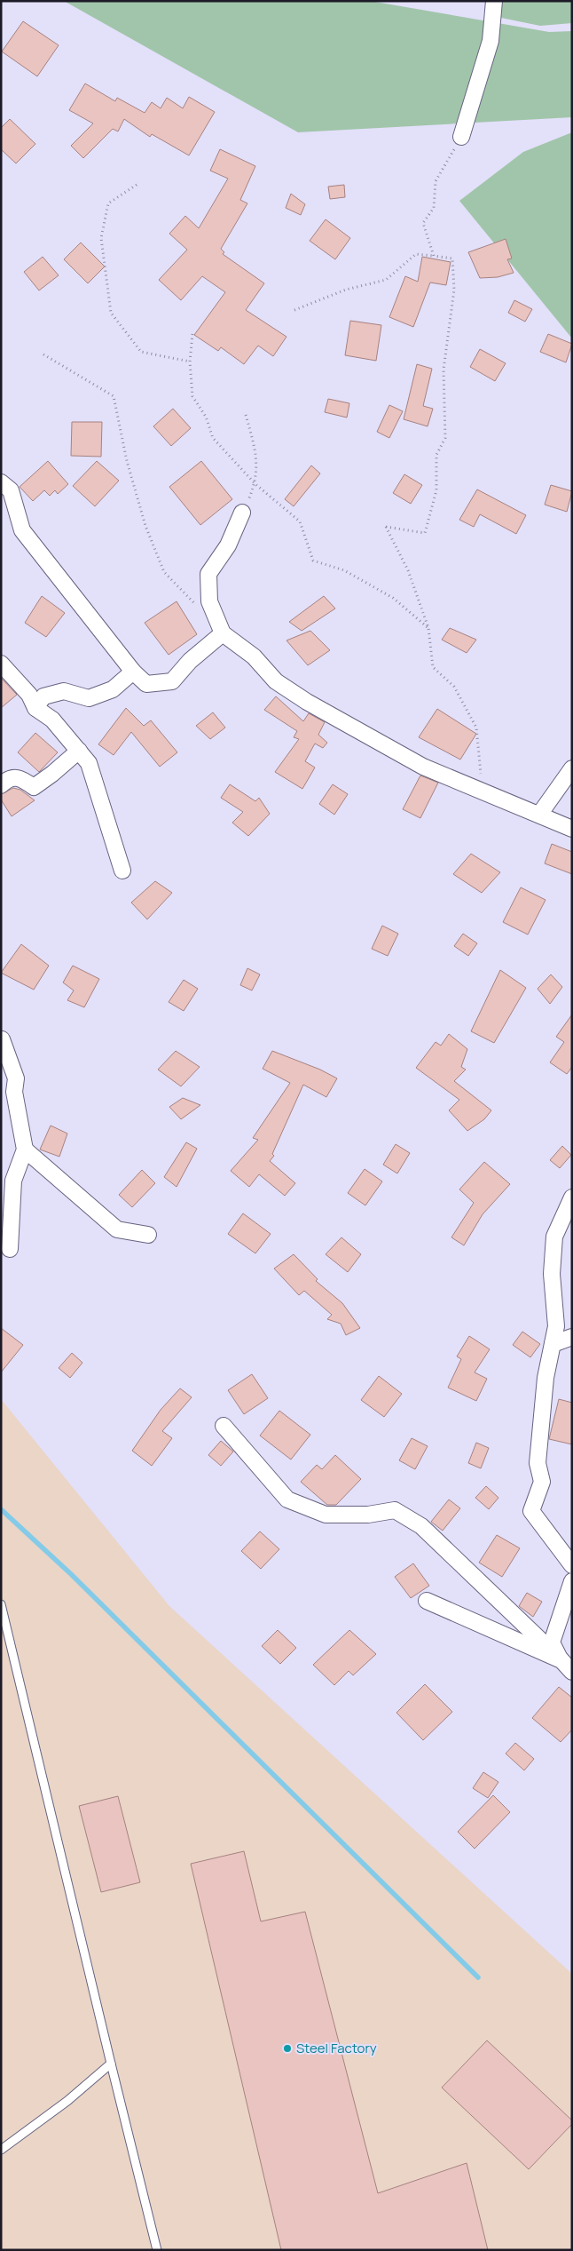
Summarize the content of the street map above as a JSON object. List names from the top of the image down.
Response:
{
  "places": ["Steel Factory"]
}
